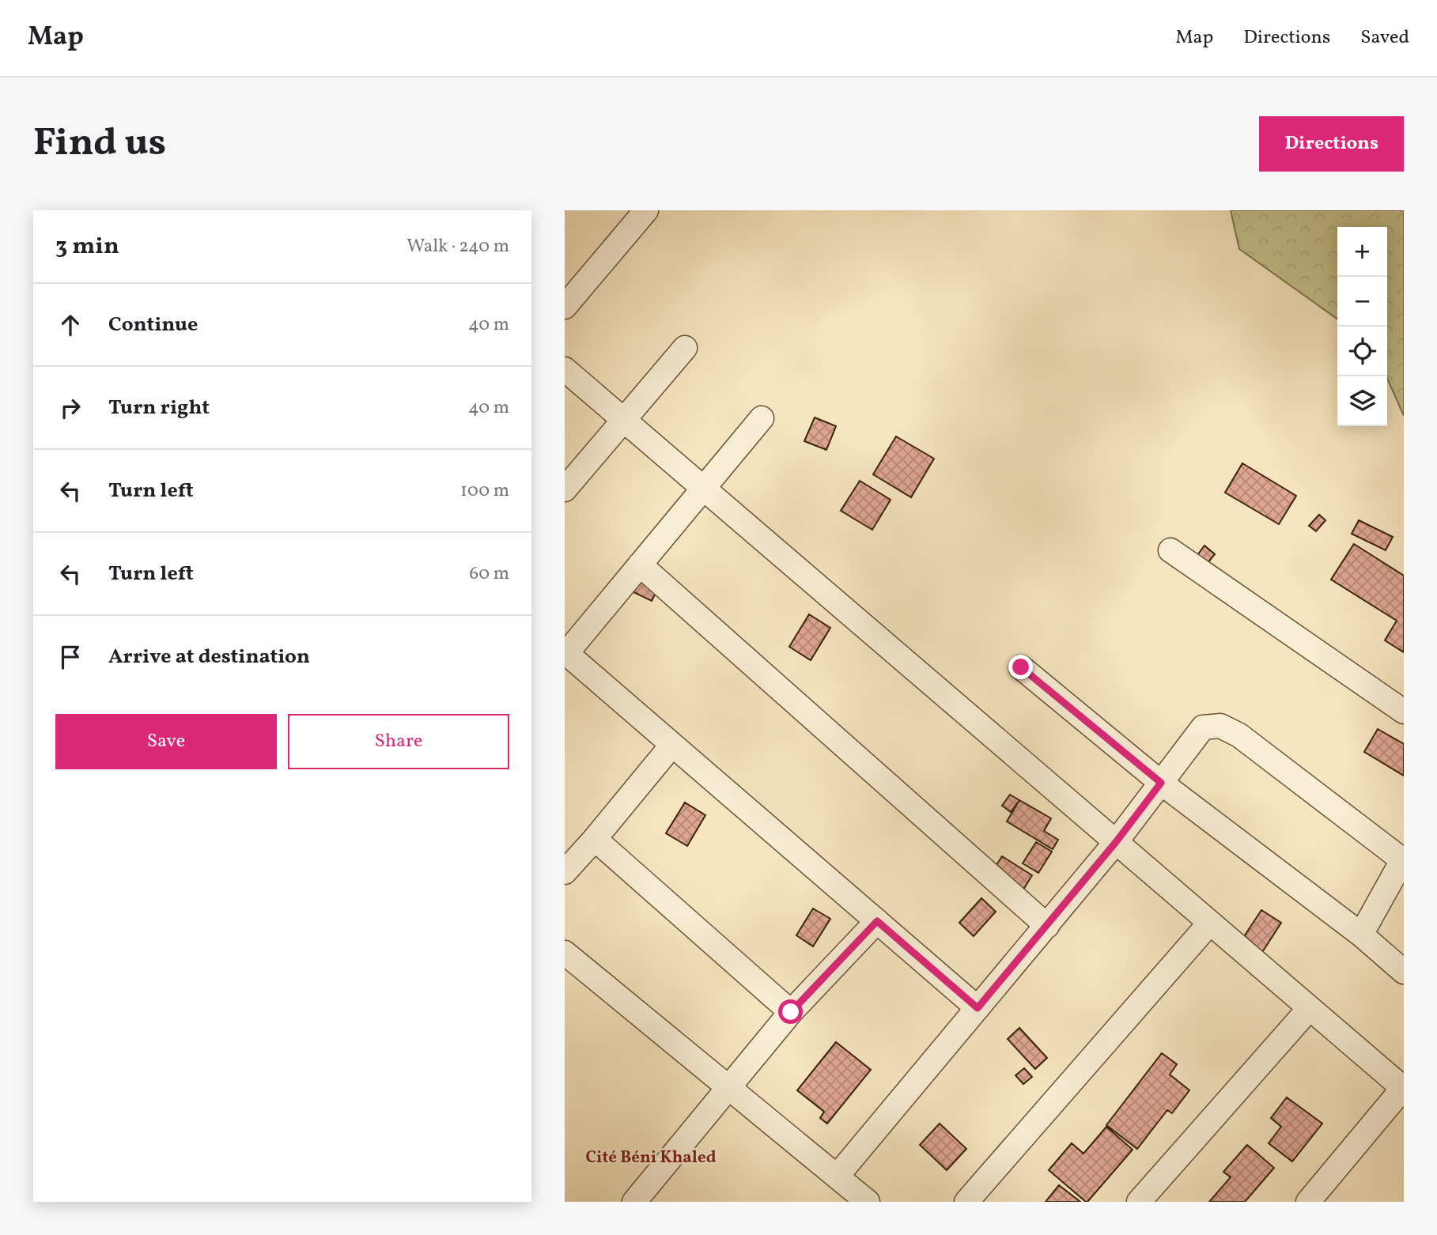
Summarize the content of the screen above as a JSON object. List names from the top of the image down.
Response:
{
  "districts": ["Cité Béni Khaled"],
  "page": {
    "header": "Map",
    "nav": ["Map", "Directions", "Saved"],
    "buttons": [
      "Directions",
      ["Save", "Share"]
    ],
    "title": "Find us",
    "heading": ["3 min", "Walk · 240 m"],
    "map_buttons": ["+", "−"],
    "list": [
      ["Continue", "40 m"],
      ["Turn right", "40 m"],
      ["Turn left", "100 m"],
      ["Turn left", "60 m"],
      "Arrive at destination"
    ]
  }
}
